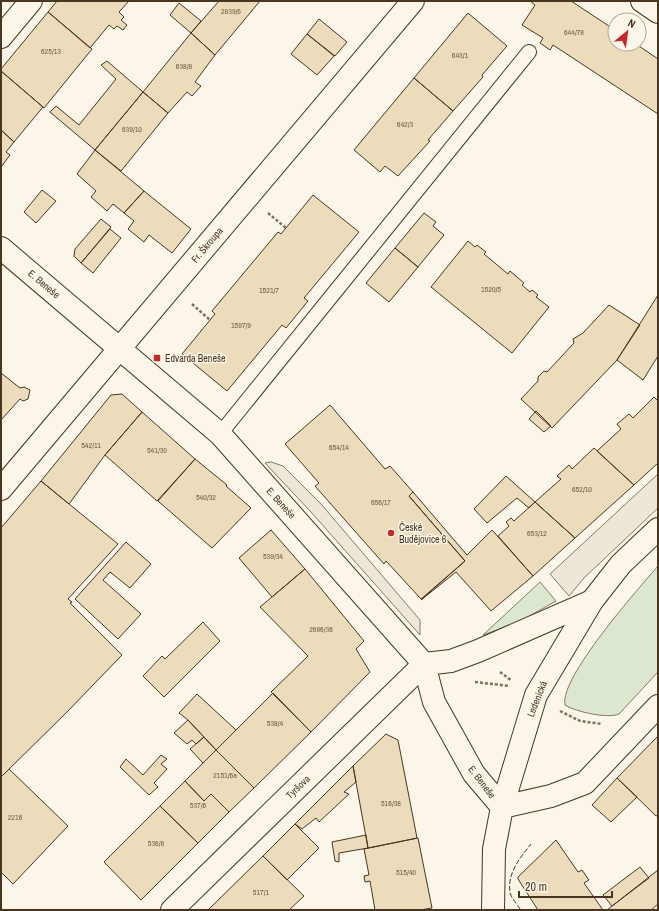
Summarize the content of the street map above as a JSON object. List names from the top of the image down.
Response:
{
  "streets": {
    "street": [
      "Fr. Škroupa",
      "E. Beneše",
      "Ledenická",
      "Tyršova"
    ]
  },
  "crossings": [
    ["Fr. Škroupa", "E. Beneše"],
    ["E. Beneše", "Ledenická"],
    ["E. Beneše", "Tyršova"],
    ["Ledenická", "Tyršova"]
  ],
  "places": {
    "transit": ["Edvarda Beneše"],
    "other": ["České Budějovice 6"]
  },
  "house_numbers": [
    "2839/6",
    "644/78",
    "625/13",
    "643/1",
    "638/8",
    "642/3",
    "639/10",
    "1520/5",
    "1521/7",
    "1597/9",
    "542/11",
    "654/14",
    "541/30",
    "652/10",
    "540/32",
    "656/17",
    "653/12",
    "539/34",
    "2686/36",
    "538/4",
    "2151/6a",
    "516/38",
    "537/6",
    "2216",
    "536/8",
    "515/40",
    "517/1"
  ],
  "scale_bar": "20 m",
  "north": "top right"
}
